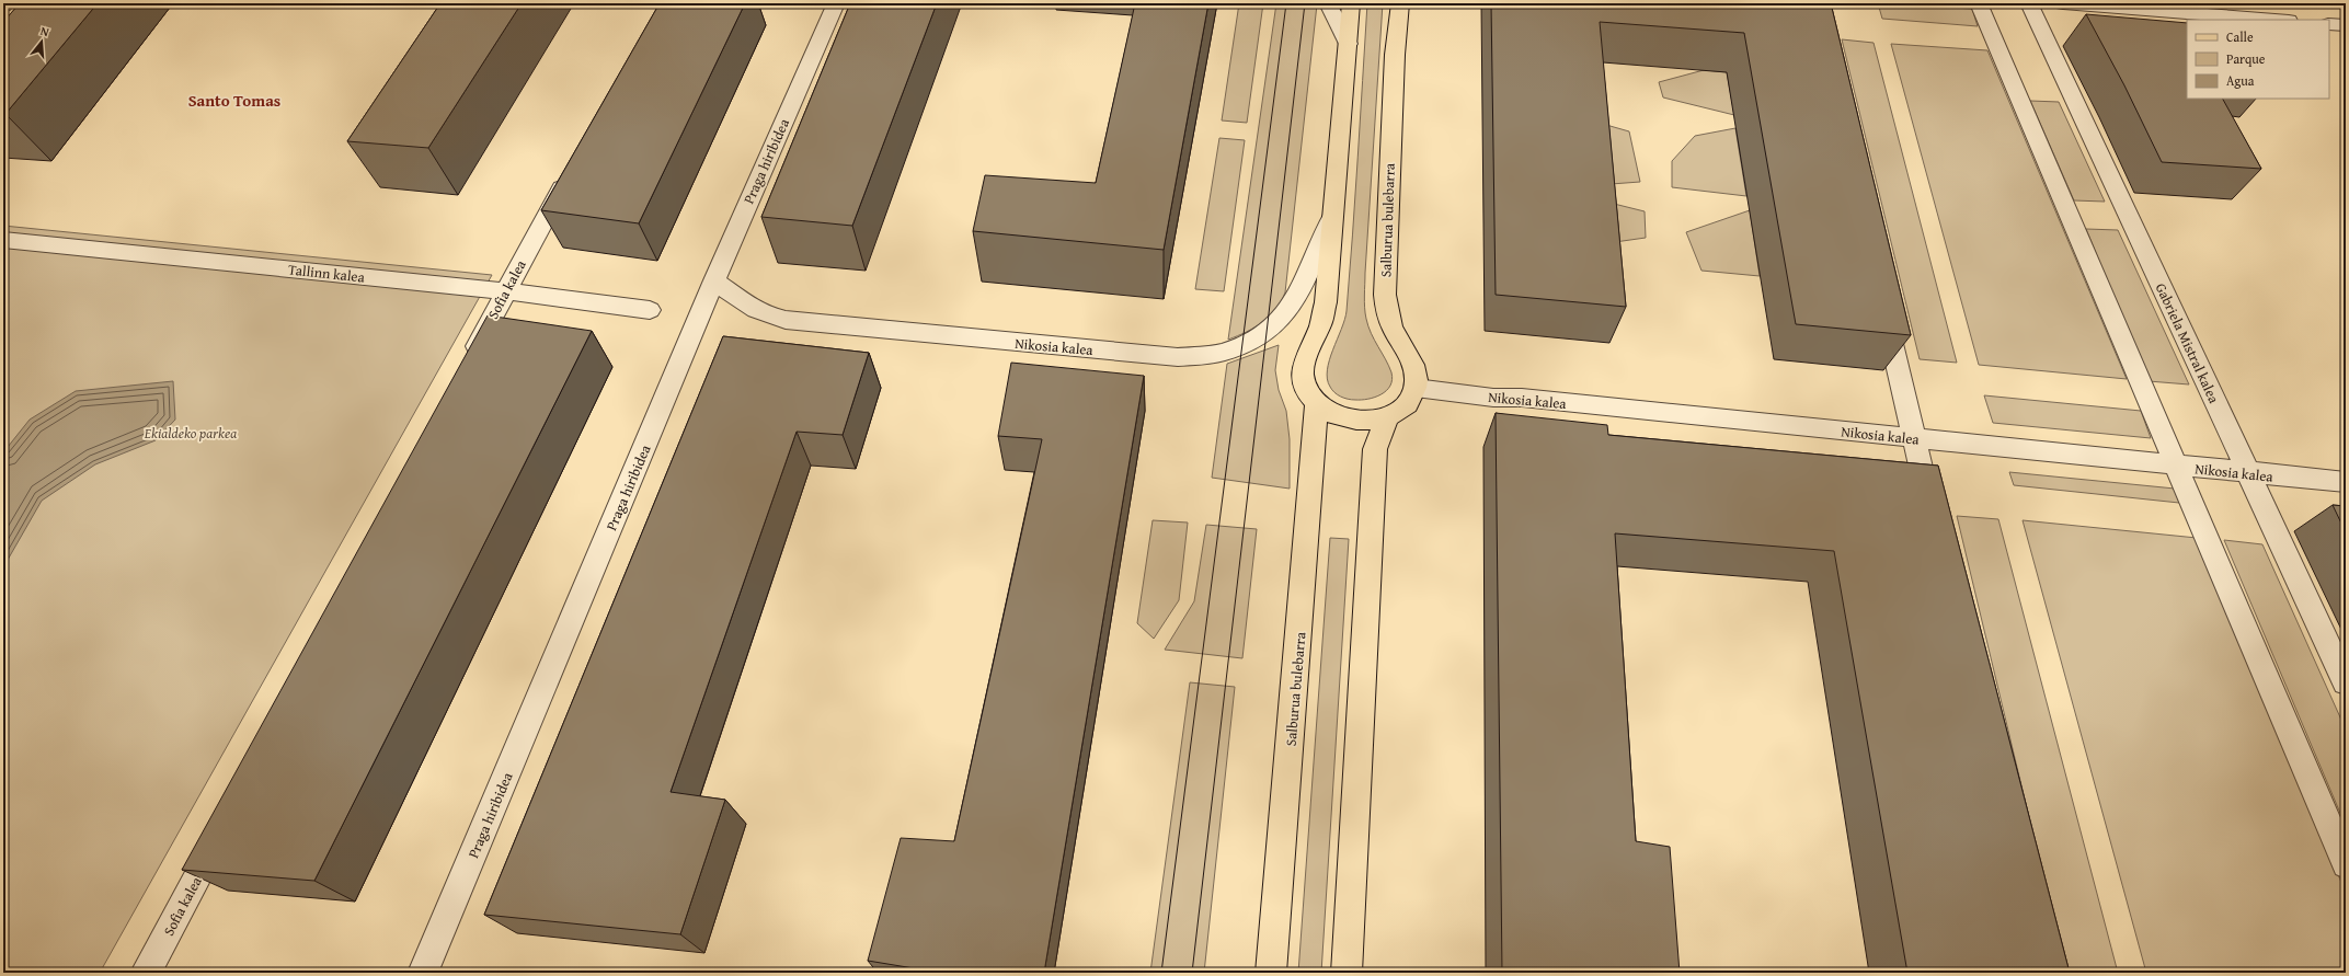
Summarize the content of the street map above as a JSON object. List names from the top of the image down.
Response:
{
  "streets": {
    "main road": ["Salburua bulebarra"],
    "street": [
      "Praga hiribidea",
      "Tallinn kalea",
      "Sofia kalea",
      "Gabriela Mistral kalea",
      "Nikosia kalea"
    ]
  },
  "crossings": [
    ["Praga hiribidea", "Nikosia kalea"],
    ["Salburua bulebarra", "Nikosia kalea"],
    ["Tallinn kalea", "Sofia kalea"],
    ["Gabriela Mistral kalea", "Nikosia kalea"]
  ],
  "districts": ["Santo Tomas"],
  "parks": ["Ekialdeko parkea"],
  "legend": ["Calle", "Parque", "Agua"],
  "north": "top"
}
